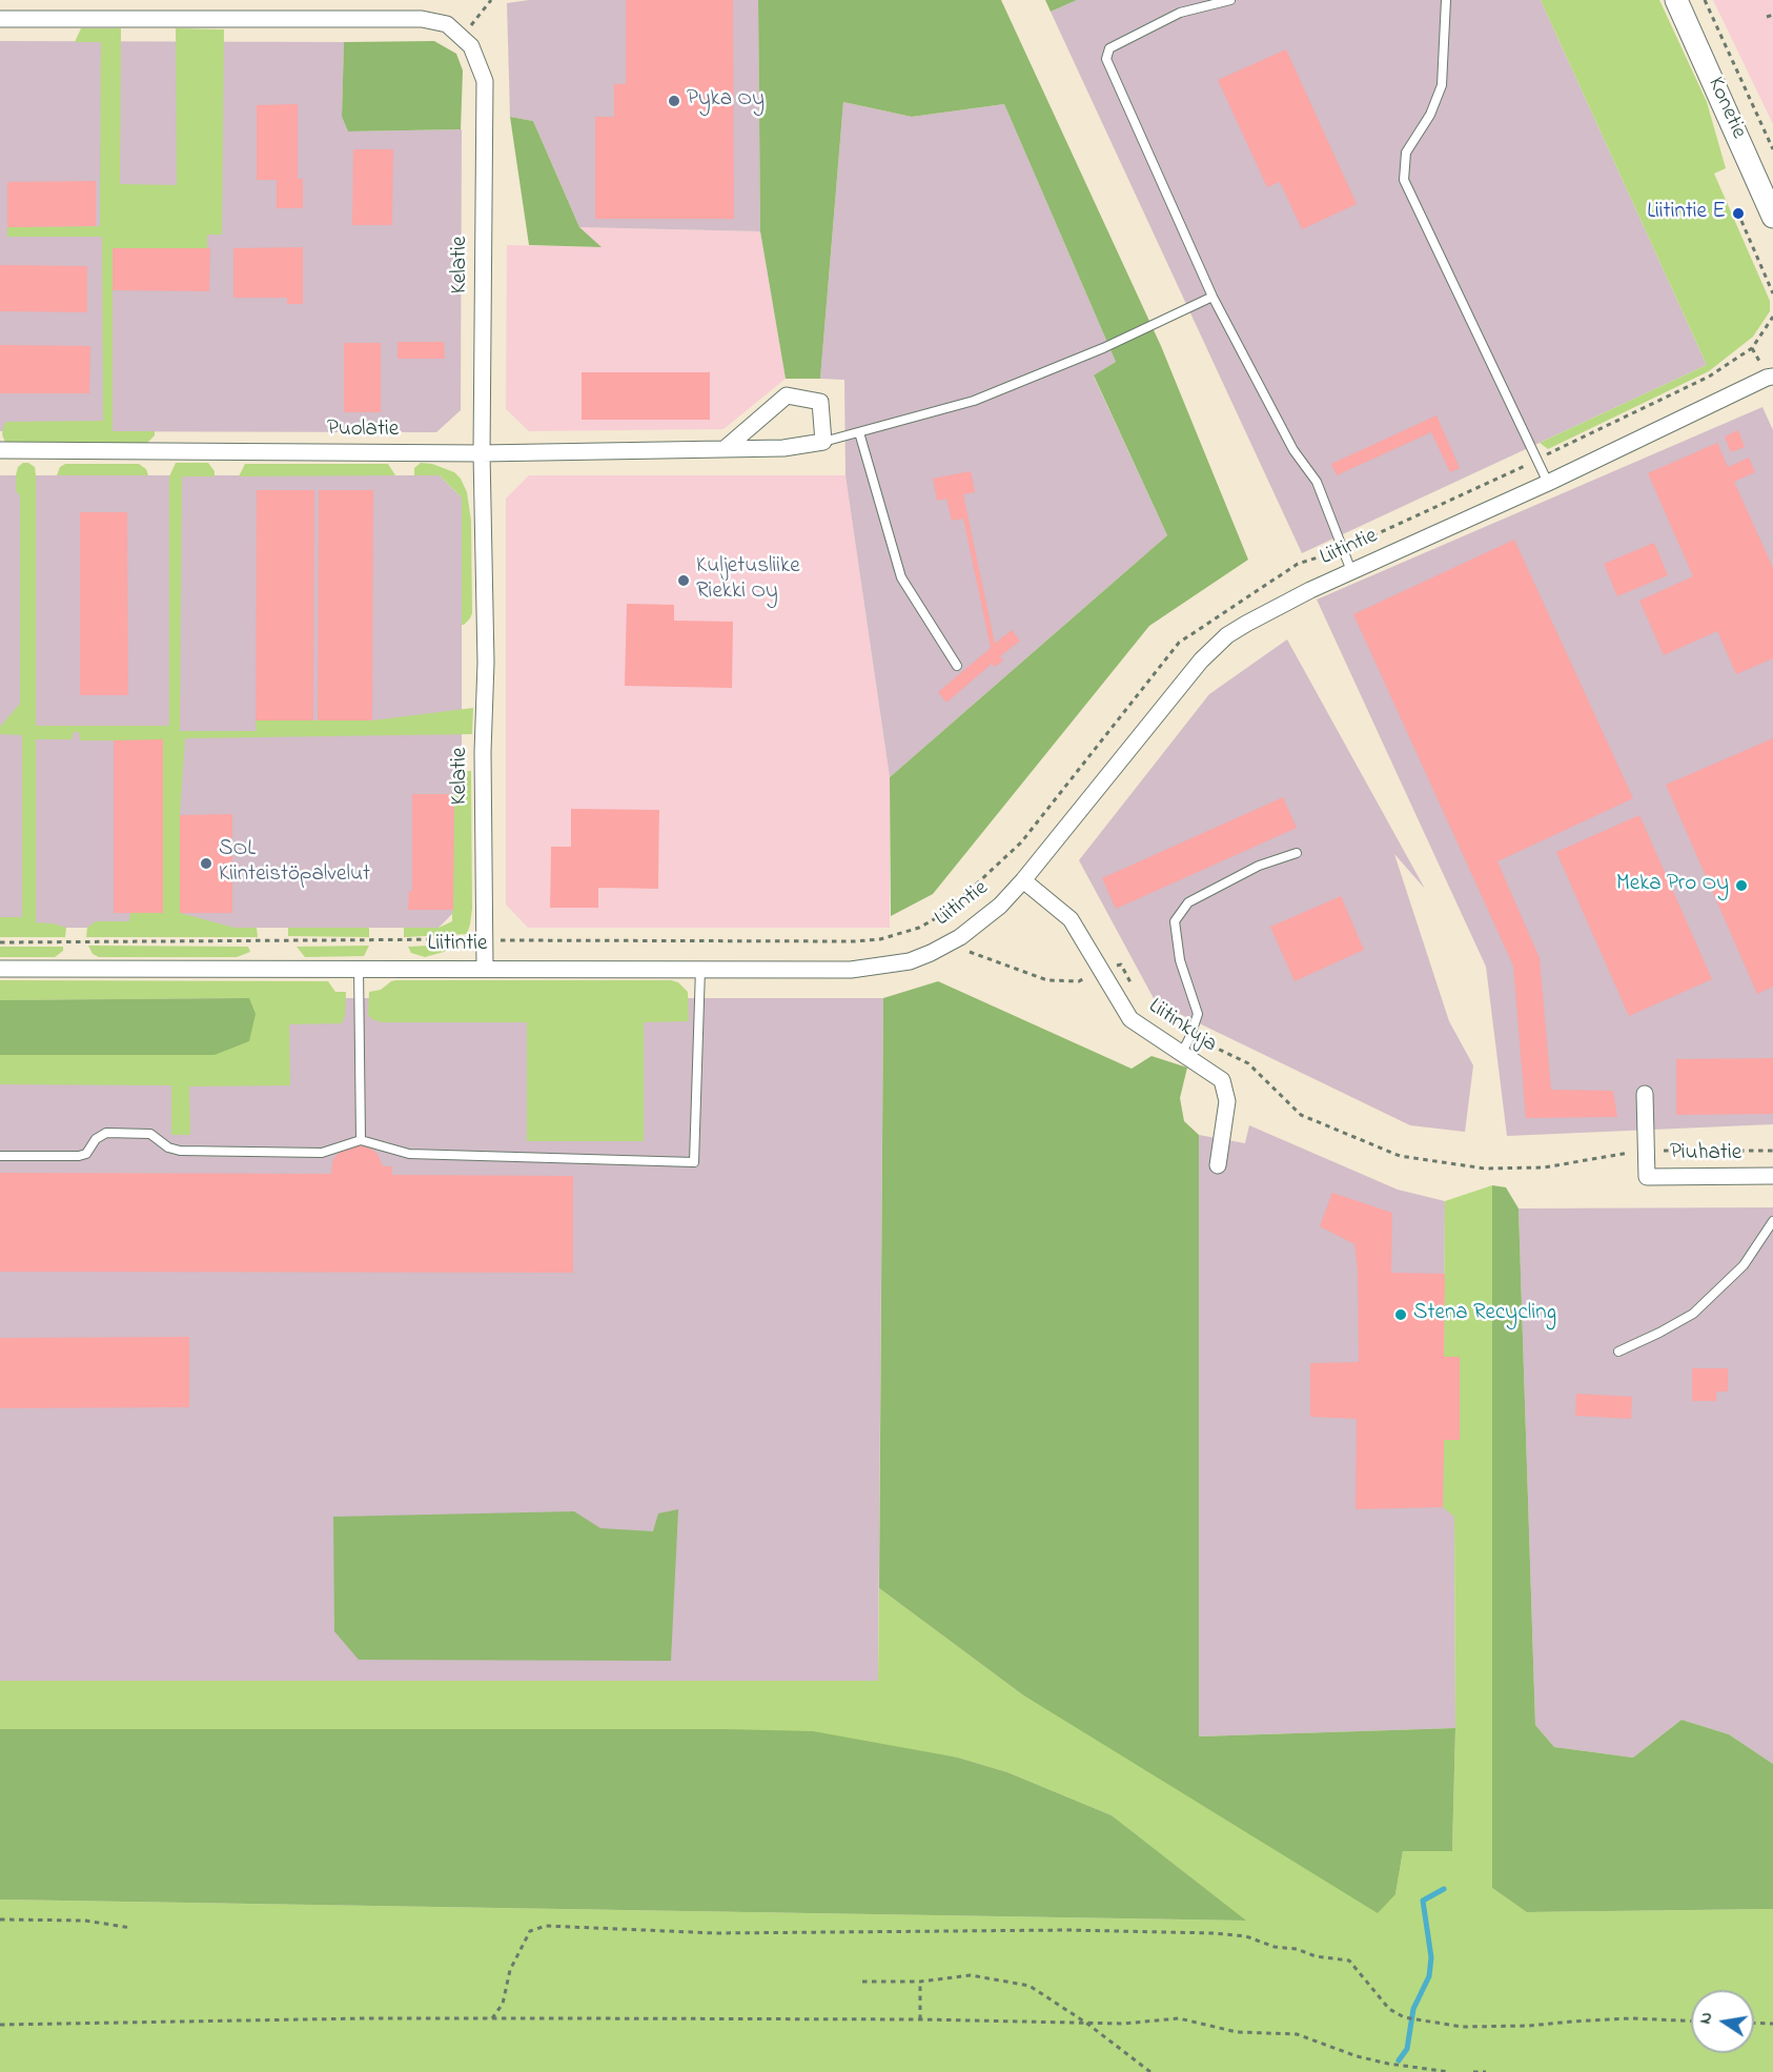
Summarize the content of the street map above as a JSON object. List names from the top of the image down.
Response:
{
  "streets": {
    "street": [
      "Konetie",
      "Kelatie",
      "Puolatie",
      "Liitintie",
      "Liitinkuja",
      "Piuhatie"
    ]
  },
  "crossings": [
    ["Kelatie", "Puolatie"],
    ["Kelatie", "Liitintie"],
    ["Liitintie", "Liitinkuja"]
  ],
  "places": [
    "Pyka Oy",
    "Liitintie E",
    "Kuljetusliike Riekki Oy",
    "SOL Kiinteistöpalvelut",
    "Meka Pro Oy",
    "Stena Recycling"
  ],
  "north": "left"
}
